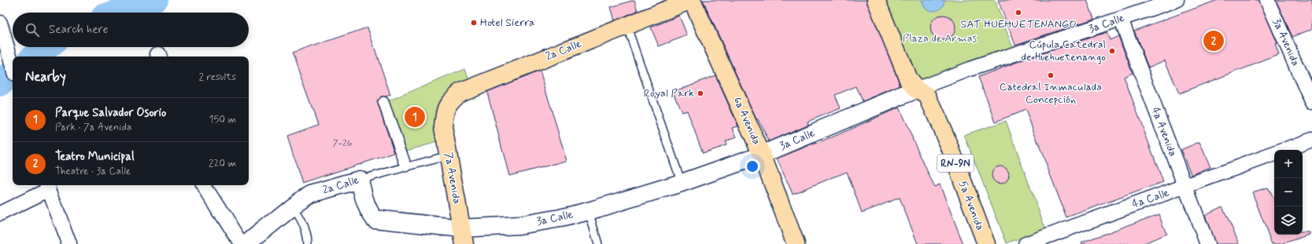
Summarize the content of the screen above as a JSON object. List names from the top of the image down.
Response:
{
  "streets": {
    "main road": [
      "3a Calle",
      "2a Calle",
      "6a Avenida",
      "RN-9N",
      "7a Avenida",
      "5a Avenida"
    ],
    "street": ["3a Avenida", "4a Avenida", "4a Calle"]
  },
  "crossings": [
    ["3a Calle", "2a Calle"],
    ["3a Calle", "6a Avenida"],
    ["3a Calle", "4a Avenida"],
    ["3a Calle", "7a Avenida"],
    ["3a Calle", "5a Avenida"],
    ["2a Calle", "6a Avenida"],
    ["2a Calle", "7a Avenida"],
    ["4a Avenida", "4a Calle"]
  ],
  "parks": ["Plaza de Armas"],
  "places": [
    "SAT HUEHUETENANGO",
    "Hotel Sierra",
    "Cúpula Catedral de Huehuetenango",
    "Catedral Inmaculada Concepción",
    "Royal Park"
  ],
  "house_numbers": ["7-26"],
  "page": {
    "search": "Search here",
    "pins": ["2", "1"],
    "heading": ["Nearby", "2 results"],
    "list": [
      {
        "mark": "1",
        "name": "Parque Salvador Osorio",
        "note": "Park · 7a Avenida",
        "value": "150 m"
      },
      {
        "mark": "2",
        "name": "Teatro Municipal",
        "note": "Theatre · 3a Calle",
        "value": "220 m"
      }
    ],
    "map_buttons": ["+", "−"]
  }
}
